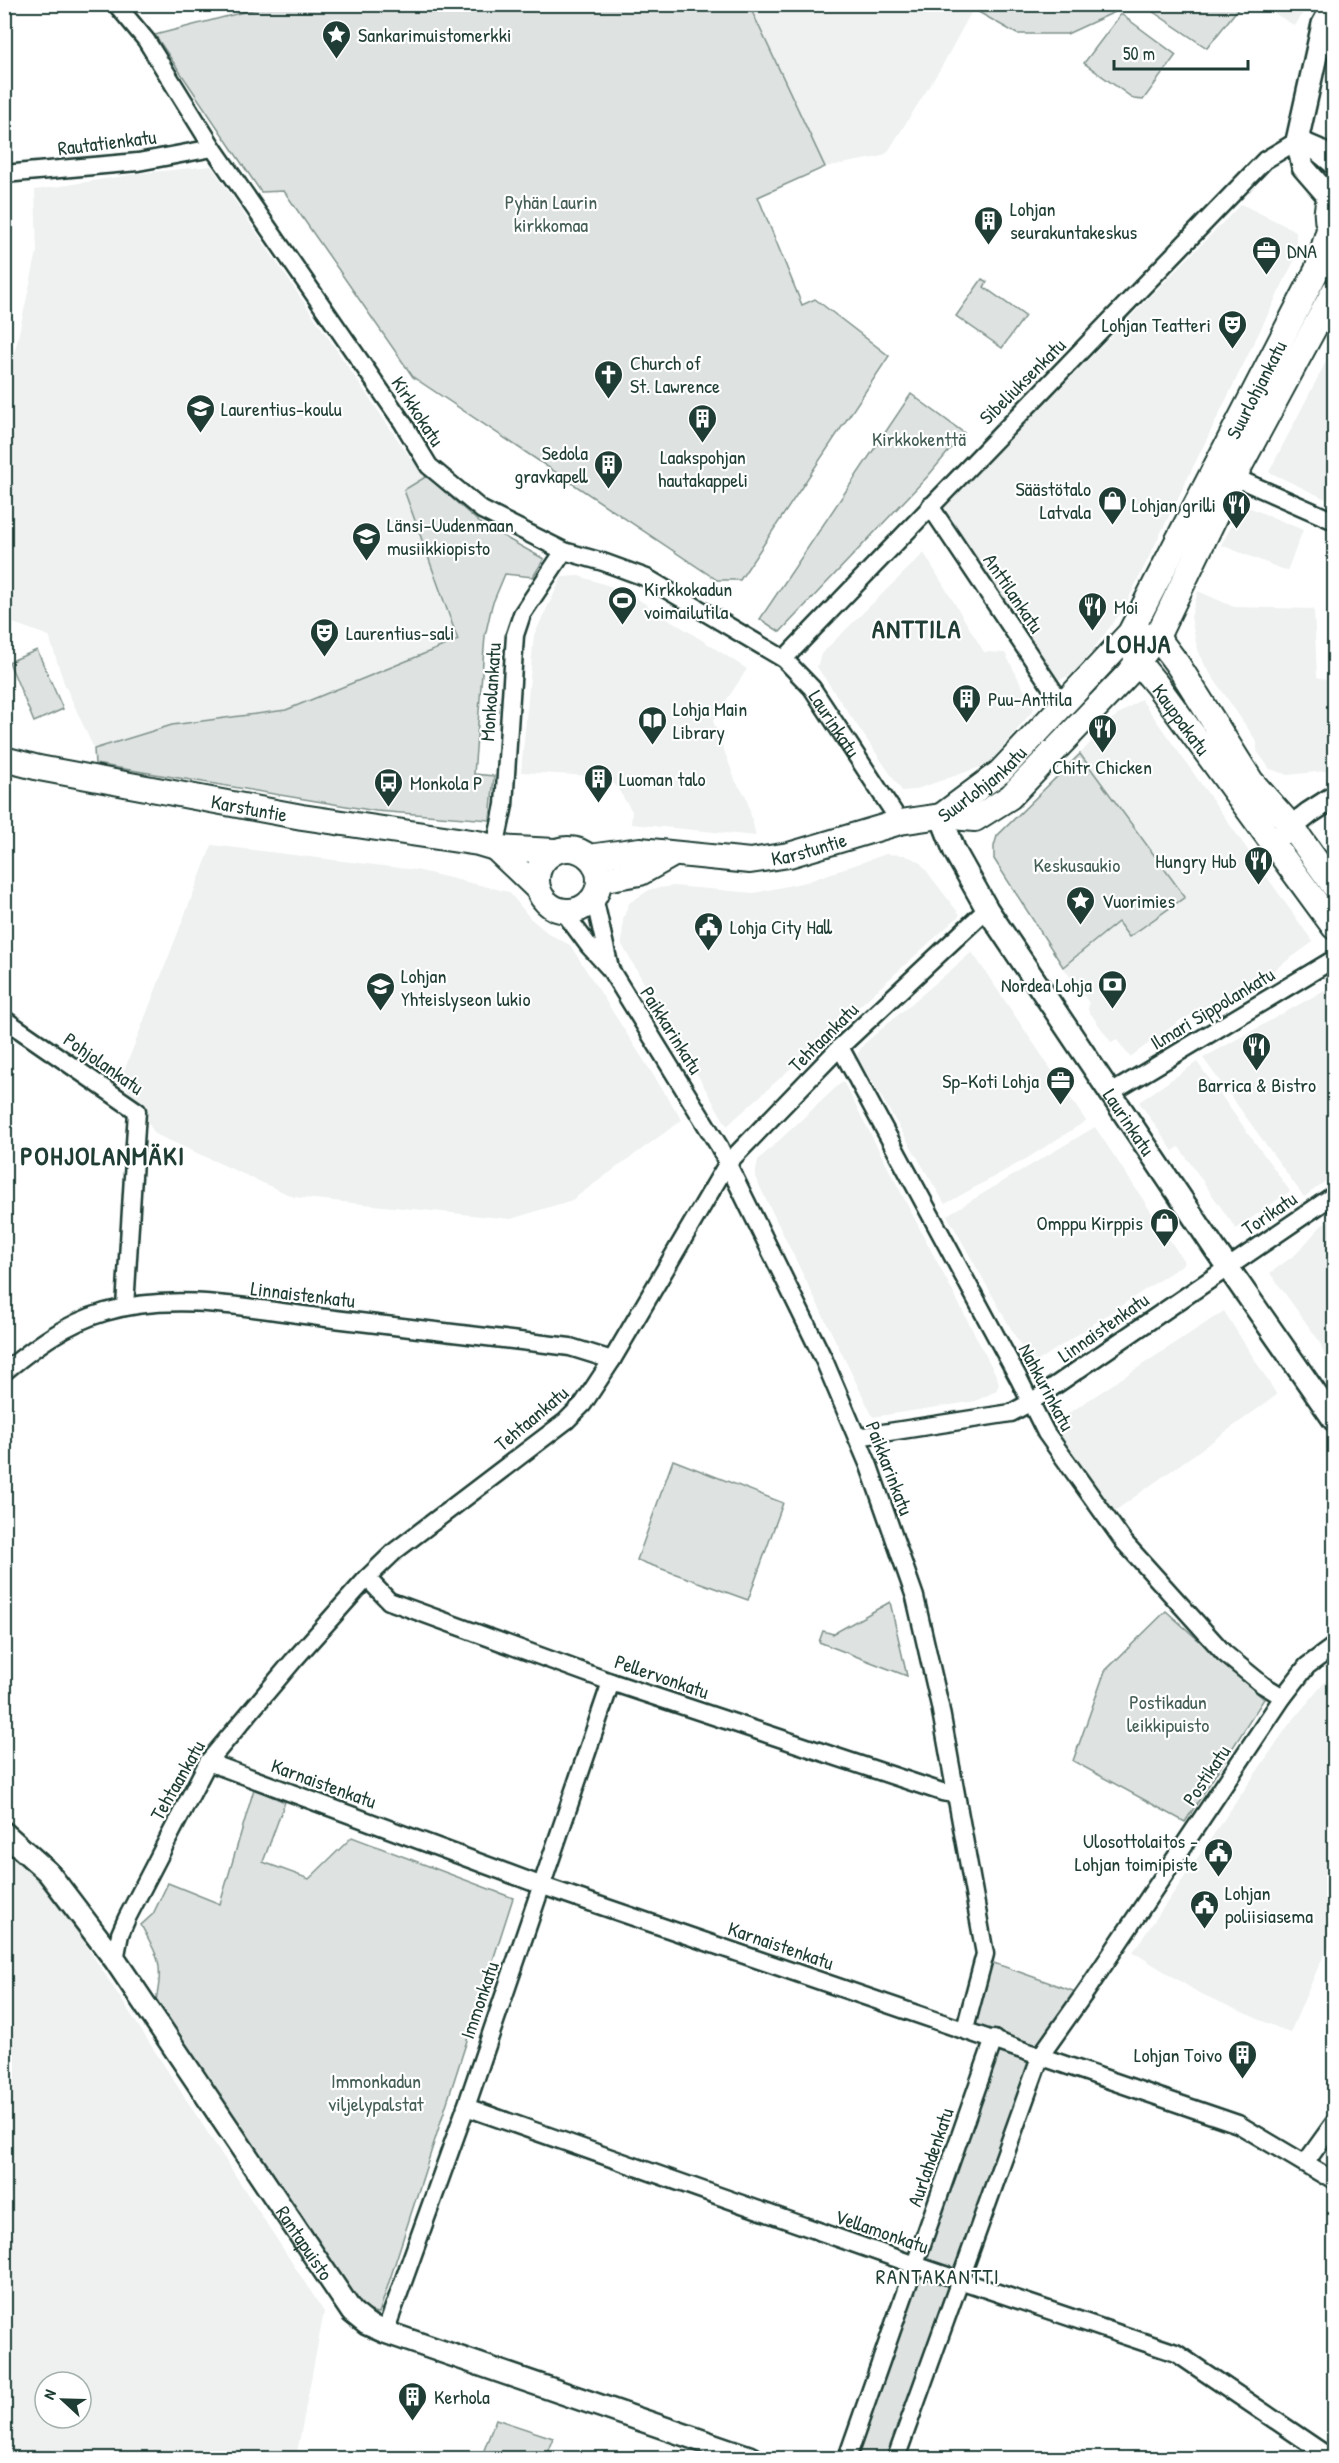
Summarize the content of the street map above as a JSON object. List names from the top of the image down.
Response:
{
  "streets": {
    "main road": ["Suurlohjankatu", "Kauppakatu", "Karstuntie"],
    "street": [
      "Rautatienkatu",
      "Sibeliuksenkatu",
      "Kirkkokatu",
      "Anttilankatu",
      "Monkolankatu",
      "Laurinkatu",
      "Ilmari Sippolankatu",
      "Paikkarinkatu",
      "Tehtaankatu",
      "Pohjolankatu",
      "Torikatu",
      "Linnaistenkatu",
      "Nahkurinkatu",
      "Pellervonkatu",
      "Postikatu",
      "Karnaistenkatu",
      "Immonkatu",
      "Aurlahdenkatu",
      "Vellamonkatu",
      "Rantapuisto"
    ]
  },
  "crossings": [
    ["Rautatienkatu", "Kirkkokatu"],
    ["Sibeliuksenkatu", "Kirkkokatu"],
    ["Sibeliuksenkatu", "Anttilankatu"],
    ["Sibeliuksenkatu", "Laurinkatu"],
    ["Suurlohjankatu", "Anttilankatu"],
    ["Suurlohjankatu", "Kauppakatu"],
    ["Suurlohjankatu", "Laurinkatu"],
    ["Suurlohjankatu", "Karstuntie"],
    ["Kirkkokatu", "Monkolankatu"],
    ["Kirkkokatu", "Laurinkatu"],
    ["Monkolankatu", "Karstuntie"],
    ["Laurinkatu", "Karstuntie"],
    ["Laurinkatu", "Ilmari Sippolankatu"],
    ["Laurinkatu", "Tehtaankatu"],
    ["Laurinkatu", "Torikatu"],
    ["Laurinkatu", "Linnaistenkatu"],
    ["Karstuntie", "Paikkarinkatu"],
    ["Paikkarinkatu", "Tehtaankatu"],
    ["Paikkarinkatu", "Linnaistenkatu"],
    ["Paikkarinkatu", "Pellervonkatu"],
    ["Paikkarinkatu", "Karnaistenkatu"],
    ["Tehtaankatu", "Linnaistenkatu"],
    ["Tehtaankatu", "Nahkurinkatu"],
    ["Tehtaankatu", "Pellervonkatu"],
    ["Tehtaankatu", "Karnaistenkatu"],
    ["Tehtaankatu", "Rantapuisto"],
    ["Pohjolankatu", "Linnaistenkatu"],
    ["Torikatu", "Linnaistenkatu"],
    ["Linnaistenkatu", "Nahkurinkatu"],
    ["Nahkurinkatu", "Postikatu"],
    ["Pellervonkatu", "Immonkatu"],
    ["Postikatu", "Karnaistenkatu"],
    ["Karnaistenkatu", "Immonkatu"],
    ["Karnaistenkatu", "Aurlahdenkatu"],
    ["Immonkatu", "Vellamonkatu"],
    ["Immonkatu", "Rantapuisto"],
    ["Aurlahdenkatu", "Vellamonkatu"]
  ],
  "districts": [
    "ANTTILA",
    "LOHJA",
    "POHJOLANMÄKI",
    "RANTAKANTTI"
  ],
  "parks": [
    "Pyhän Laurin kirkkomaa",
    "Kirkkokenttä",
    "Keskusaukio",
    "Postikadun leikkipuisto",
    "Immonkadun viljelypalstat"
  ],
  "places": {
    "place": ["Sankarimuistomerkki", "Vuorimies"],
    "building": [
      "Lohjan seurakuntakeskus",
      "Laakspohjan hautakappeli",
      "Sedola gravkapell",
      "Puu-Anttila",
      "Luoman talo",
      "Lohjan Toivo",
      "Kerhola"
    ],
    "office": ["DNA", "Sp-Koti Lohja"],
    "theatre": ["Lohjan Teatteri", "Laurentius-sali"],
    "church": ["Church of St. Lawrence"],
    "school or university": ["Laurentius-koulu", "Länsi-Uudenmaan musiikkiopisto", "Lohjan Yhteislyseon lukio"],
    "shop": ["Säästötalo Latvala", "Omppu Kirppis"],
    "restaurant": [
      "Lohjan grilli",
      "Moi",
      "Chitr Chicken",
      "Hungry Hub",
      "Barrica & Bistro"
    ],
    "sports": ["Kirkkokadun voimailutila"],
    "library": ["Lohja Main Library"],
    "bus stop": ["Monkola P"],
    "public building": ["Lohja City Hall", "Ulosottolaitos - Lohjan toimipiste", "Lohjan poliisiasema"],
    "bank": ["Nordea Lohja"]
  },
  "scale_bar": "50 m",
  "north": "left"
}
